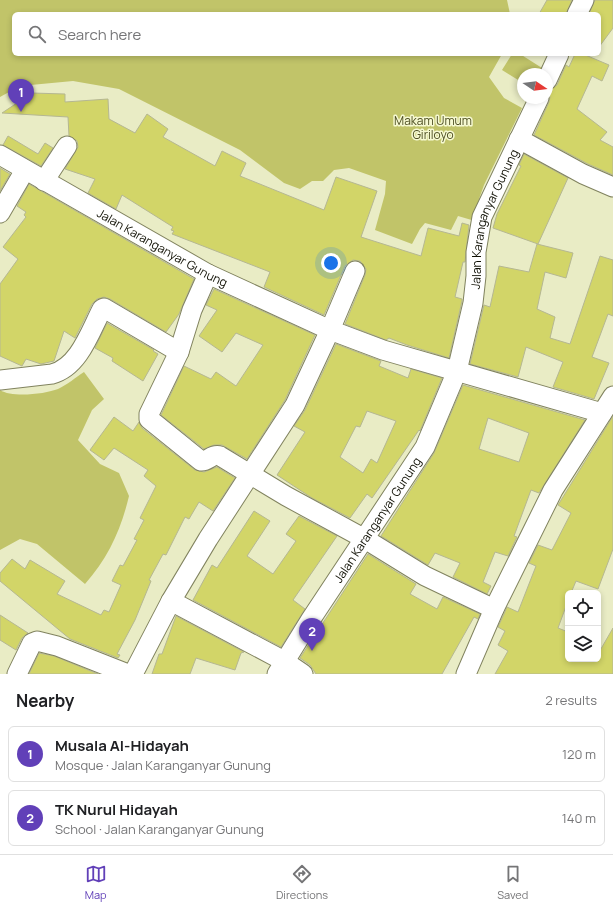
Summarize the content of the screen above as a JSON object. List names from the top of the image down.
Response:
{
  "streets": {
    "street": ["Jalan Karanganyar Gunung"]
  },
  "parks": ["Makam Umum Giriloyo"],
  "north": "right",
  "page": {
    "search": "Search here",
    "pins": ["1", "2"],
    "heading": ["Nearby", "2 results"],
    "list": [
      {
        "mark": "1",
        "name": "Musala Al-Hidayah",
        "note": "Mosque · Jalan Karanganyar Gunung",
        "value": "120 m"
      },
      {
        "mark": "2",
        "name": "TK Nurul Hidayah",
        "note": "School · Jalan Karanganyar Gunung",
        "value": "140 m"
      }
    ],
    "nav": ["Map", "Directions", "Saved"]
  }
}
